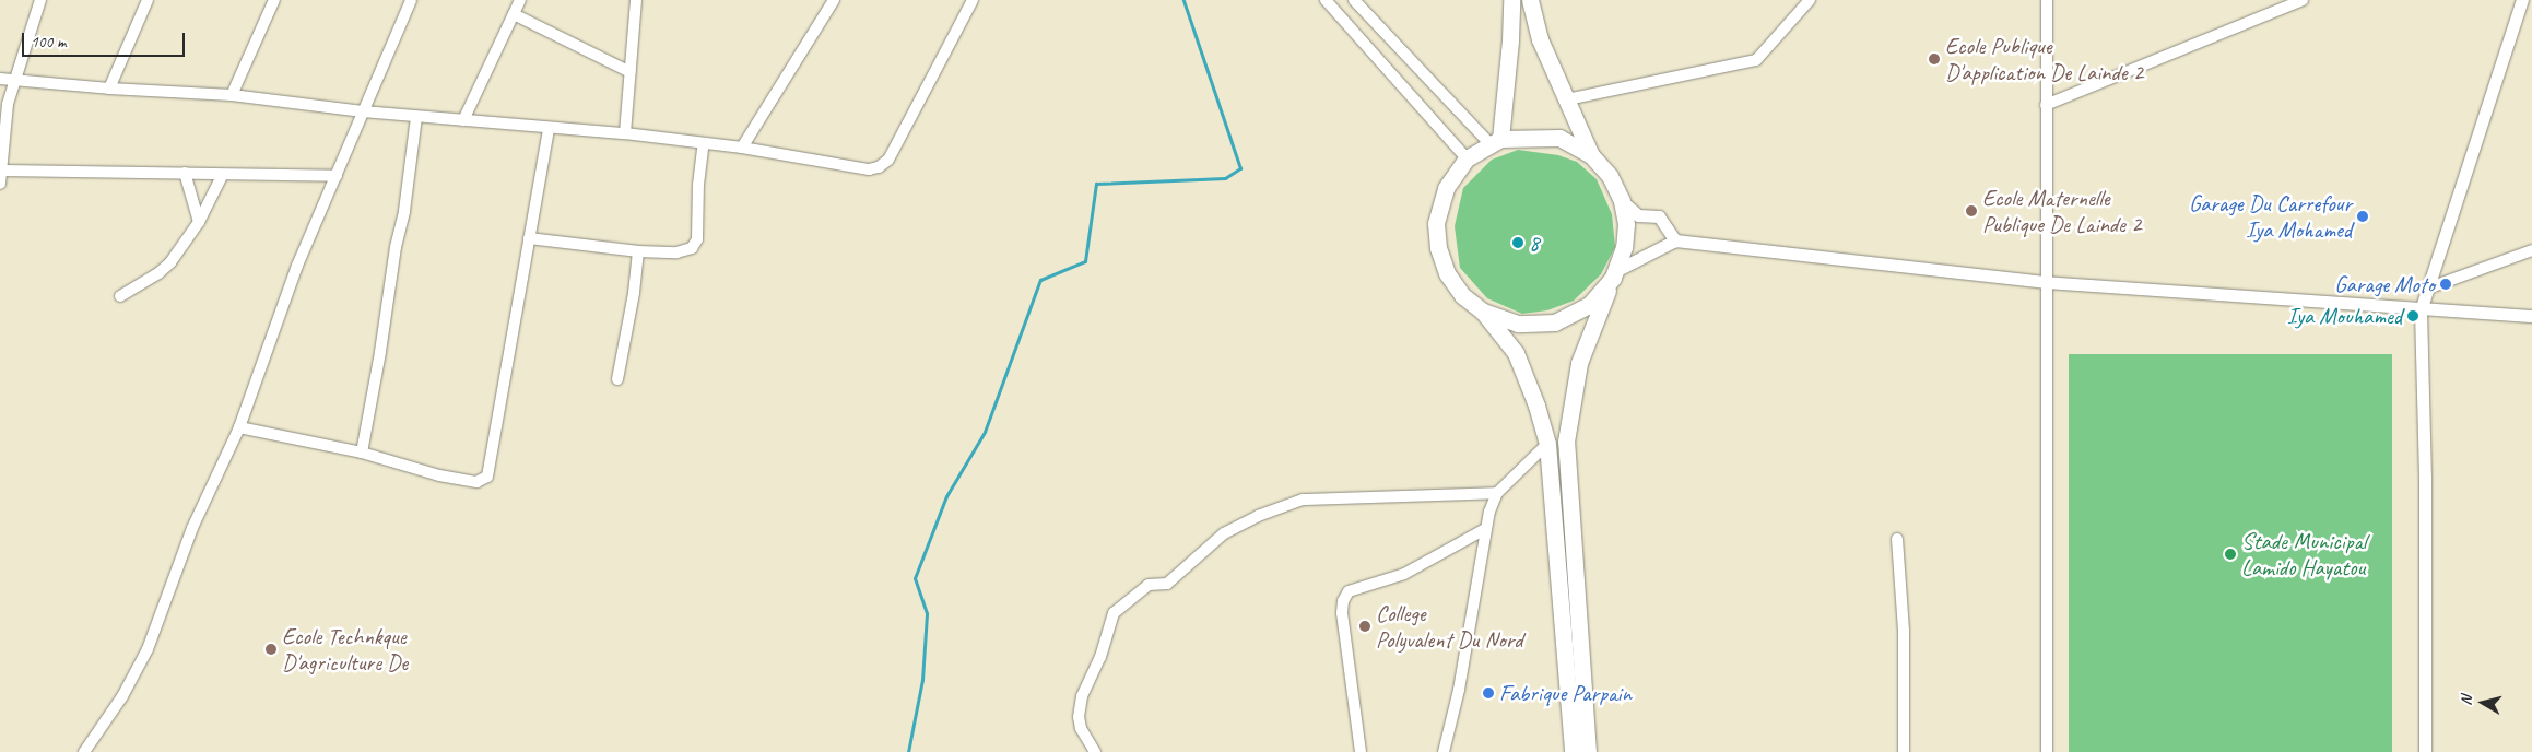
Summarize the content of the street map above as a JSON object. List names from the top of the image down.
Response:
{
  "places": [
    "Ecole Publique D'application De Lainde 2",
    "Ecole Maternelle Publique De Lainde 2",
    "Garage Du Carrefour Iya Mohamed",
    "8",
    "Garage Moto",
    "Iya Mouhamed",
    "Stade Municipal Lamido Hayatou",
    "College Polyvalent Du Nord",
    "Ecole Technkque D'agriculture De",
    "Fabrique Parpain"
  ],
  "scale_bar": "100 m",
  "north": "left"
}
